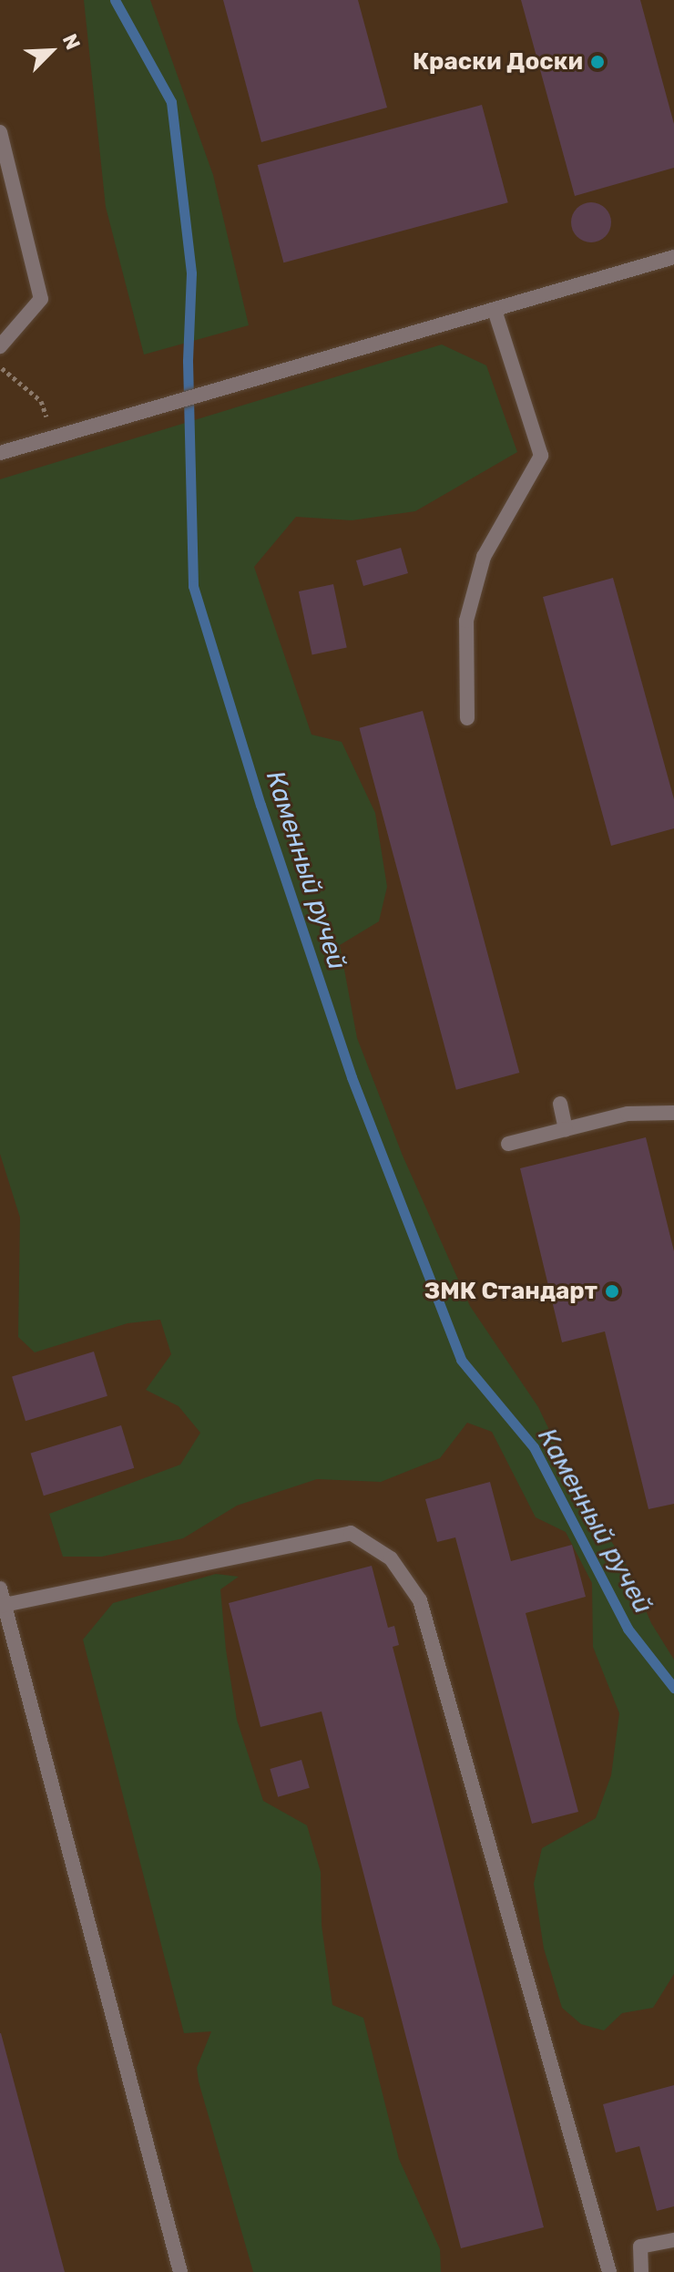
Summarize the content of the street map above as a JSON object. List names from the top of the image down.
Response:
{
  "water": ["Каменный ручей"],
  "places": ["Краски Доски", "ЗМК Стандарт"],
  "north": "top right"
}
